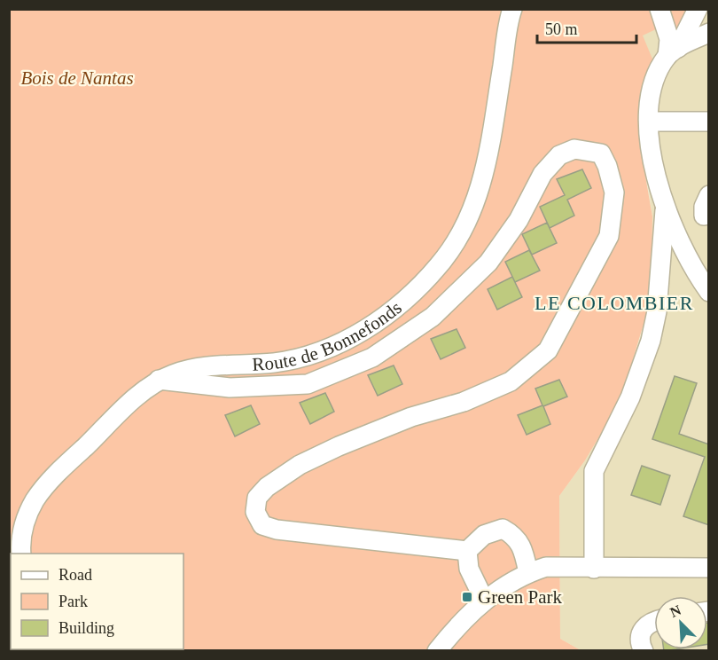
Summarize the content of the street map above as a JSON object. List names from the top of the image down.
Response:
{
  "streets": {
    "street": ["Route de Bonnefonds"]
  },
  "districts": ["LE COLOMBIER"],
  "parks": ["Bois de Nantas"],
  "places": {
    "transit": ["Green Park"]
  },
  "legend": ["Road", "Park", "Building"],
  "scale_bar": "50 m",
  "north": "top left"
}
